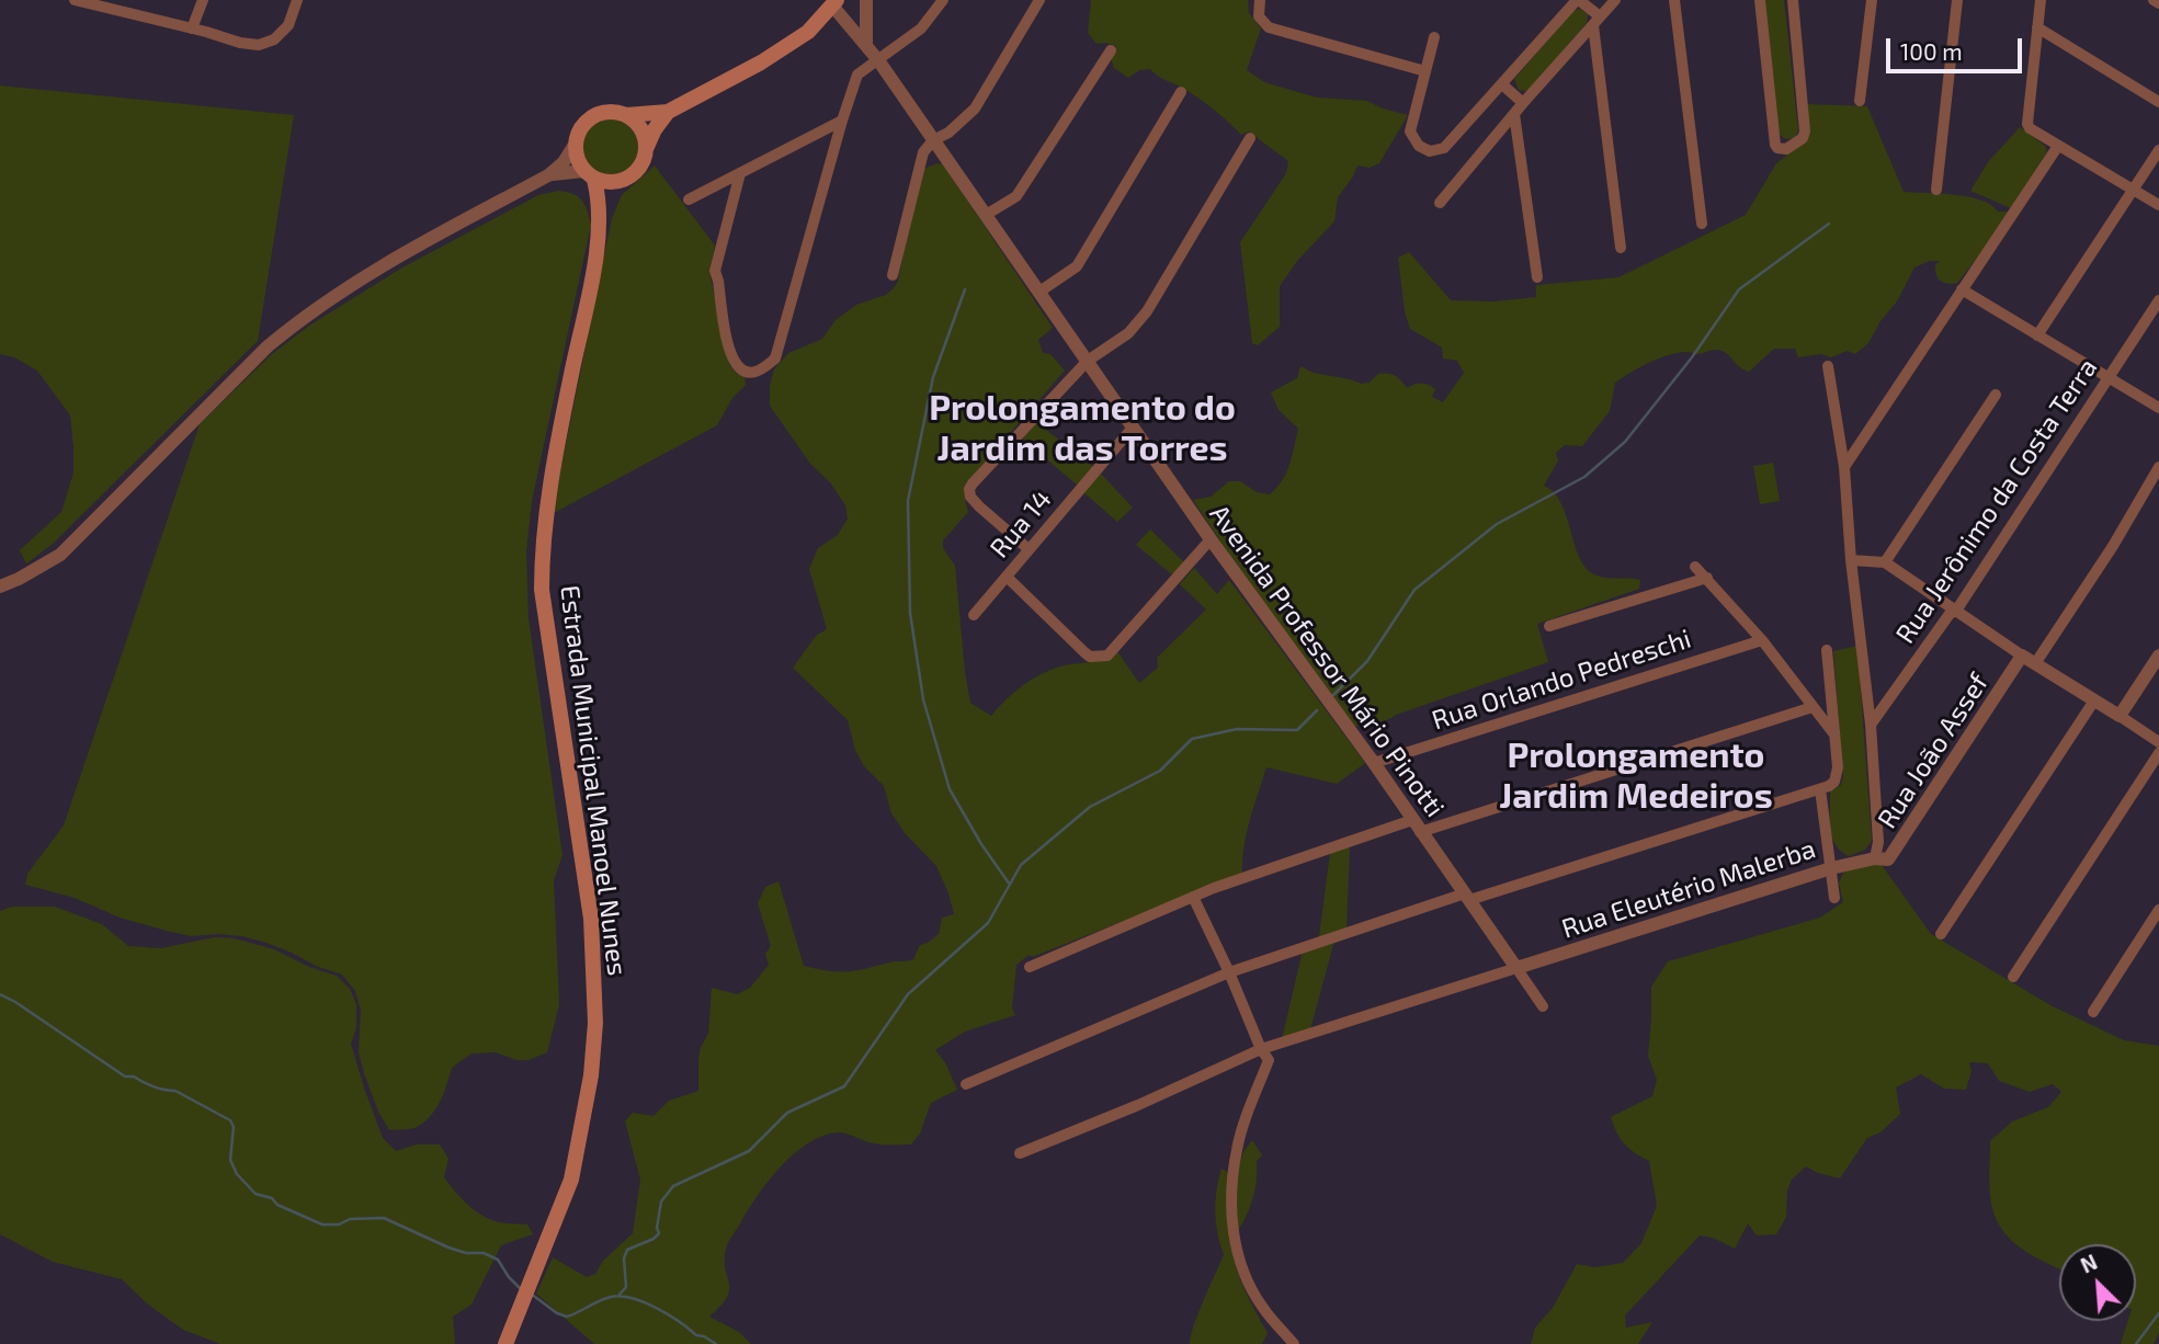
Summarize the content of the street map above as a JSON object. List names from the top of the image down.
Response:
{
  "streets": {
    "main road": ["Estrada Municipal Manoel Nunes"],
    "street": [
      "Rua Jerônimo da Costa Terra",
      "Rua 14",
      "Avenida Professor Mário Pinotti",
      "Rua Orlando Pedreschi",
      "Rua João Assef",
      "Rua Eleutério Malerba"
    ]
  },
  "crossings": [
    ["Rua 14", "Avenida Professor Mário Pinotti"],
    ["Avenida Professor Mário Pinotti", "Rua Orlando Pedreschi"],
    ["Avenida Professor Mário Pinotti", "Rua Eleutério Malerba"],
    ["Rua João Assef", "Rua Eleutério Malerba"]
  ],
  "districts": ["Prolongamento do Jardim das Torres", "Prolongamento Jardim Medeiros"],
  "scale_bar": "100 m",
  "north": "top left"
}
